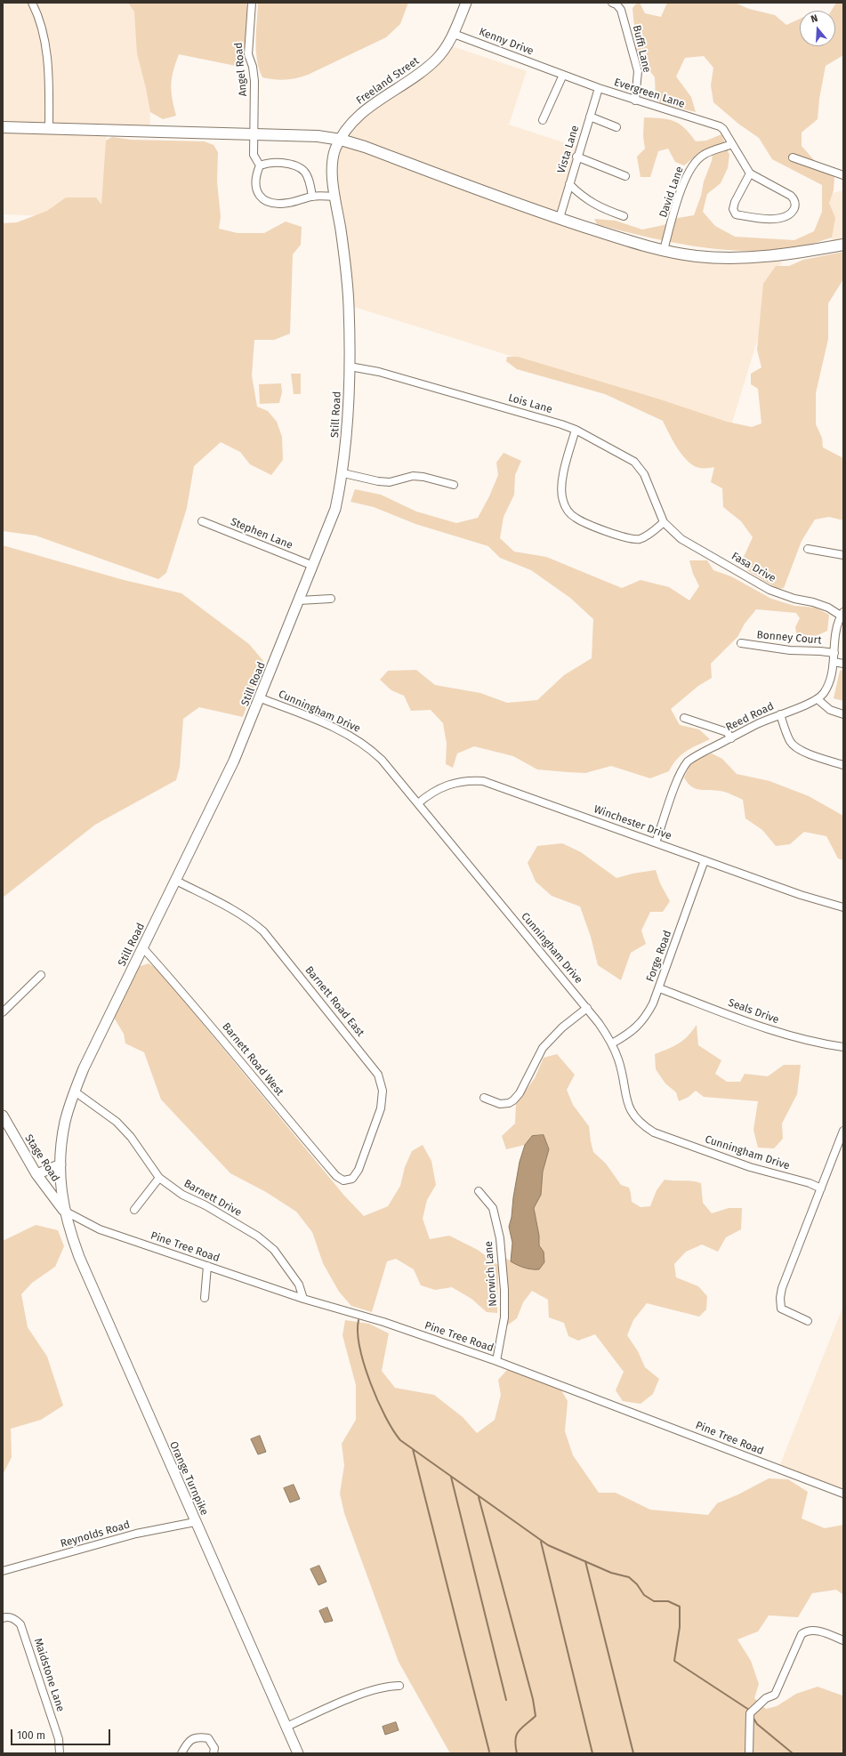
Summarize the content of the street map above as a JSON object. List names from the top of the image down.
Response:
{
  "streets": {
    "main road": [
      "Freeland Street",
      "Still Road",
      "Stage Road",
      "Orange Turnpike"
    ],
    "street": [
      "Kenny Drive",
      "Buffi Lane",
      "Angel Road",
      "Evergreen Lane",
      "Vista Lane",
      "David Lane",
      "Lois Lane",
      "Stephen Lane",
      "Fasa Drive",
      "Bonney Court",
      "Cunningham Drive",
      "Reed Road",
      "Winchester Drive",
      "Forge Road",
      "Barnett Road East",
      "Seals Drive",
      "Barnett Road West",
      "Barnett Drive",
      "Pine Tree Road",
      "Norwich Lane",
      "Reynolds Road",
      "Maidstone Lane"
    ]
  },
  "crossings": [
    ["Kenny Drive", "Freeland Street"],
    ["Kenny Drive", "Evergreen Lane"],
    ["Buffi Lane", "Evergreen Lane"],
    ["Freeland Street", "Still Road"],
    ["Evergreen Lane", "Vista Lane"],
    ["Evergreen Lane", "David Lane"],
    ["Lois Lane", "Still Road"],
    ["Lois Lane", "Fasa Drive"],
    ["Still Road", "Stephen Lane"],
    ["Still Road", "Cunningham Drive"],
    ["Still Road", "Barnett Road East"],
    ["Still Road", "Barnett Road West"],
    ["Still Road", "Stage Road"],
    ["Still Road", "Barnett Drive"],
    ["Still Road", "Pine Tree Road"],
    ["Still Road", "Orange Turnpike"],
    ["Fasa Drive", "Reed Road"],
    ["Bonney Court", "Reed Road"],
    ["Cunningham Drive", "Winchester Drive"],
    ["Cunningham Drive", "Forge Road"],
    ["Reed Road", "Winchester Drive"],
    ["Winchester Drive", "Forge Road"],
    ["Forge Road", "Seals Drive"],
    ["Barnett Road East", "Barnett Road West"],
    ["Stage Road", "Pine Tree Road"],
    ["Stage Road", "Orange Turnpike"],
    ["Barnett Drive", "Pine Tree Road"],
    ["Pine Tree Road", "Norwich Lane"],
    ["Pine Tree Road", "Orange Turnpike"],
    ["Orange Turnpike", "Reynolds Road"]
  ],
  "scale_bar": "100 m",
  "north": "top"
}
